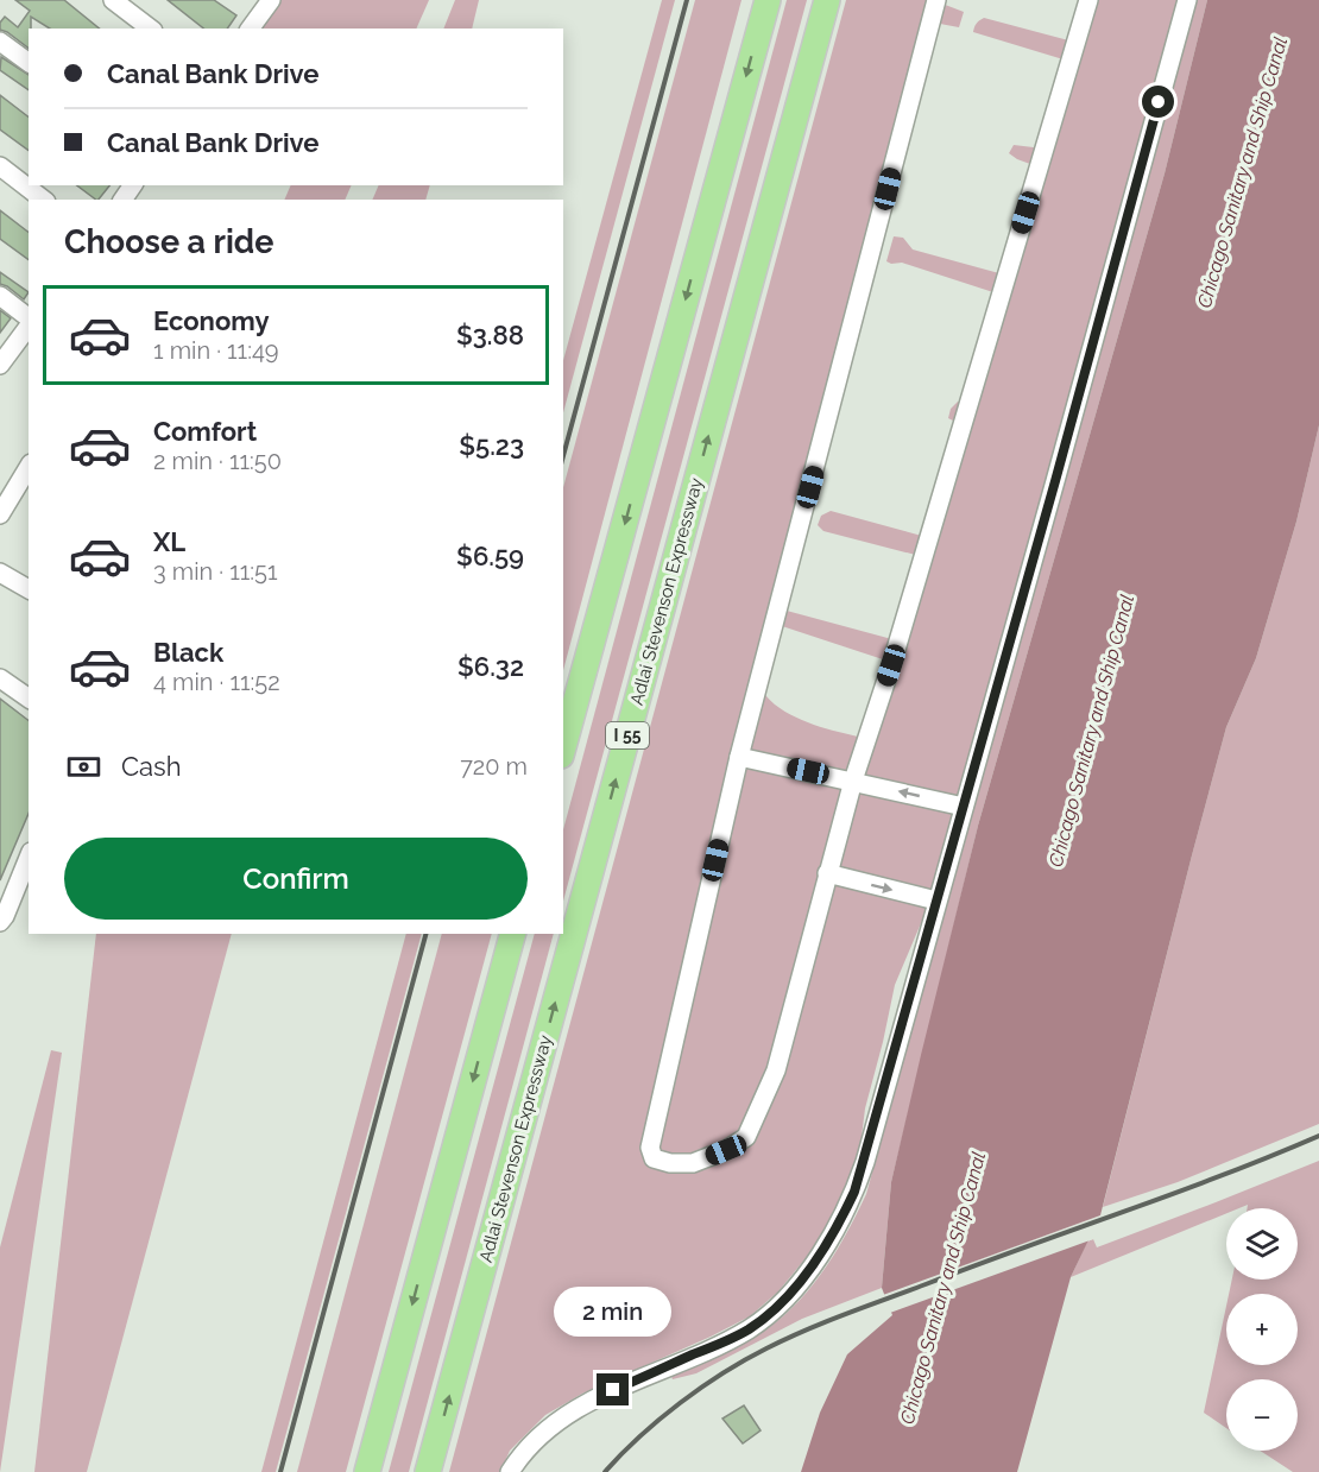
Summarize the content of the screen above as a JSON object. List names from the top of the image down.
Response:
{
  "streets": {
    "highway": ["Adlai Stevenson Expressway", "I 55"]
  },
  "water": ["Chicago Sanitary and Ship Canal"],
  "page": {
    "banner": ["Canal Bank Drive", "Canal Bank Drive"],
    "heading": "Choose a ride",
    "list": [
      {
        "name": "Economy",
        "note": "1 min · 11:49",
        "value": "$3.88"
      },
      {
        "name": "Comfort",
        "note": "2 min · 11:50",
        "value": "$5.23"
      },
      {
        "name": "XL",
        "note": "3 min · 11:51",
        "value": "$6.59"
      },
      {
        "name": "Black",
        "note": "4 min · 11:52",
        "value": "$6.32"
      }
    ],
    "pay": ["Cash", "720 m"],
    "buttons": "Confirm",
    "map_buttons": ["+", "−"],
    "bubble": "2 min"
  }
}
